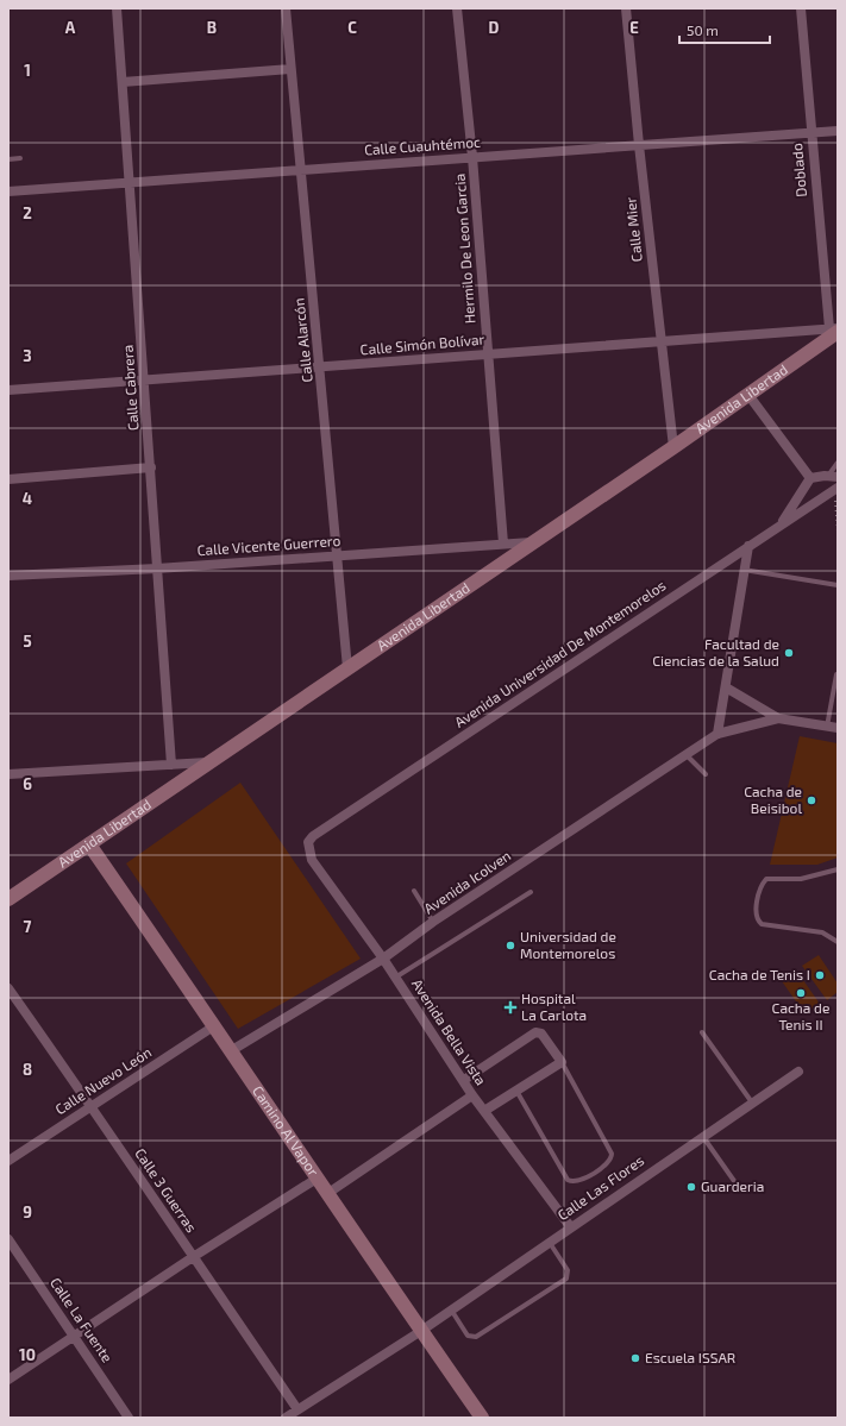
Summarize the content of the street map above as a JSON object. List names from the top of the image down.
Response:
{
  "streets": {
    "street": [
      "Calle Cuauhtémoc",
      "Doblado",
      "Calle Mier",
      "Hermilo De Leon Garcia",
      "Calle Alarcón",
      "Calle Simón Bolívar",
      "Calle Cabrera",
      "Avenida Libertad",
      "Calle Vicente Guerrero",
      "Avenida Universidad De Montemorelos",
      "Avenida Icolven",
      "Avenida Bella Vista",
      "Calle Nuevo León",
      "Camino Al Vapor",
      "Calle Las Flores",
      "Calle 3 Guerras",
      "Calle La Fuente"
    ]
  },
  "crossings": [
    ["Calle Cuauhtémoc", "Doblado"],
    ["Calle Cuauhtémoc", "Calle Mier"],
    ["Calle Cuauhtémoc", "Hermilo De Leon Garcia"],
    ["Calle Cuauhtémoc", "Calle Alarcón"],
    ["Calle Cuauhtémoc", "Calle Cabrera"],
    ["Doblado", "Calle Simón Bolívar"],
    ["Doblado", "Avenida Libertad"],
    ["Calle Mier", "Calle Simón Bolívar"],
    ["Calle Mier", "Avenida Libertad"],
    ["Hermilo De Leon Garcia", "Calle Simón Bolívar"],
    ["Hermilo De Leon Garcia", "Calle Vicente Guerrero"],
    ["Calle Alarcón", "Calle Simón Bolívar"],
    ["Calle Alarcón", "Avenida Libertad"],
    ["Calle Alarcón", "Calle Vicente Guerrero"],
    ["Calle Simón Bolívar", "Calle Cabrera"],
    ["Calle Simón Bolívar", "Avenida Libertad"],
    ["Calle Cabrera", "Calle Vicente Guerrero"],
    ["Avenida Libertad", "Calle Vicente Guerrero"],
    ["Avenida Libertad", "Camino Al Vapor"],
    ["Avenida Universidad De Montemorelos", "Avenida Bella Vista"],
    ["Avenida Icolven", "Avenida Bella Vista"],
    ["Avenida Icolven", "Camino Al Vapor"],
    ["Avenida Bella Vista", "Calle Las Flores"],
    ["Calle Nuevo León", "Camino Al Vapor"],
    ["Calle Nuevo León", "Calle 3 Guerras"],
    ["Camino Al Vapor", "Calle Las Flores"],
    ["Calle Las Flores", "Calle 3 Guerras"]
  ],
  "places": {
    "other": [
      "Facultad de Ciencias de la Salud",
      "Cacha de Beisibol",
      "Universidad de Montemorelos",
      "Cacha de Tenis I",
      "Cacha de Tenis II",
      "Guarderia",
      "Escuela ISSAR"
    ],
    "health": ["Hospital La Carlota"]
  },
  "scale_bar": "50 m",
  "grid": {
    "columns": [
      "A",
      "B",
      "C",
      "D",
      "E"
    ],
    "rows": [
      "1",
      "2",
      "3",
      "4",
      "5",
      "6",
      "7",
      "8",
      "9",
      "10"
    ]
  }
}
